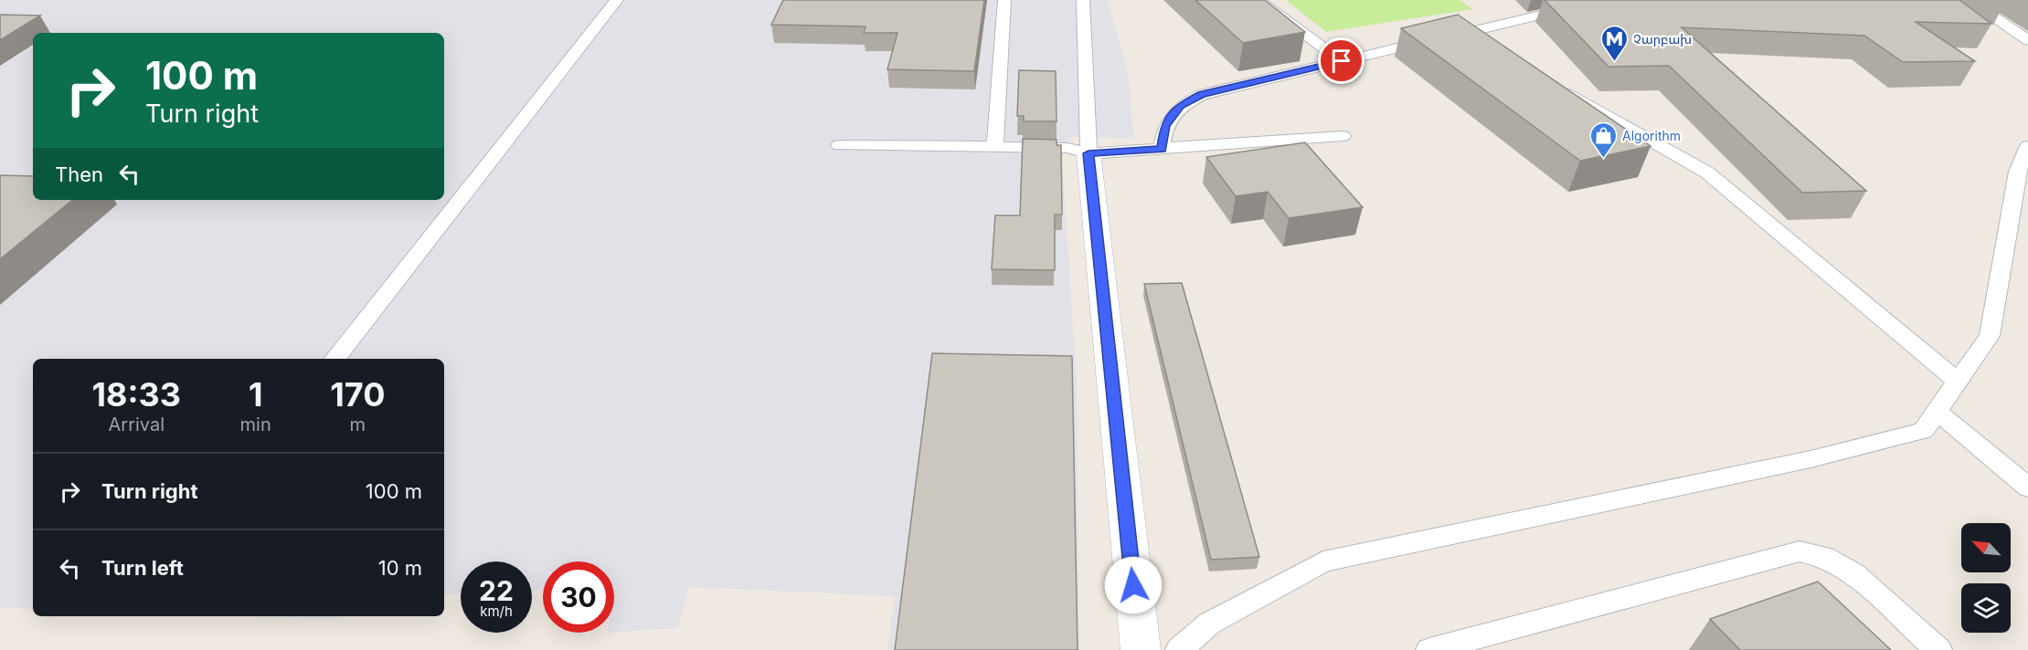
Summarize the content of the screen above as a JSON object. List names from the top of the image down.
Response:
{
  "places": {
    "metro station": ["Չարբախ"],
    "shop": ["Algorithm"]
  },
  "north": "top left",
  "page": {
    "turn": ["100 m", "Turn right"],
    "then": "Then",
    "eta": [
      "18:33",
      "Arrival",
      "1",
      "min",
      "170",
      "m"
    ],
    "list": [
      {
        "name": "Turn right",
        "value": "100 m"
      },
      {
        "name": "Turn left",
        "value": "10 m"
      }
    ],
    "speed": "22 km/h",
    "limit": "30"
  }
}
